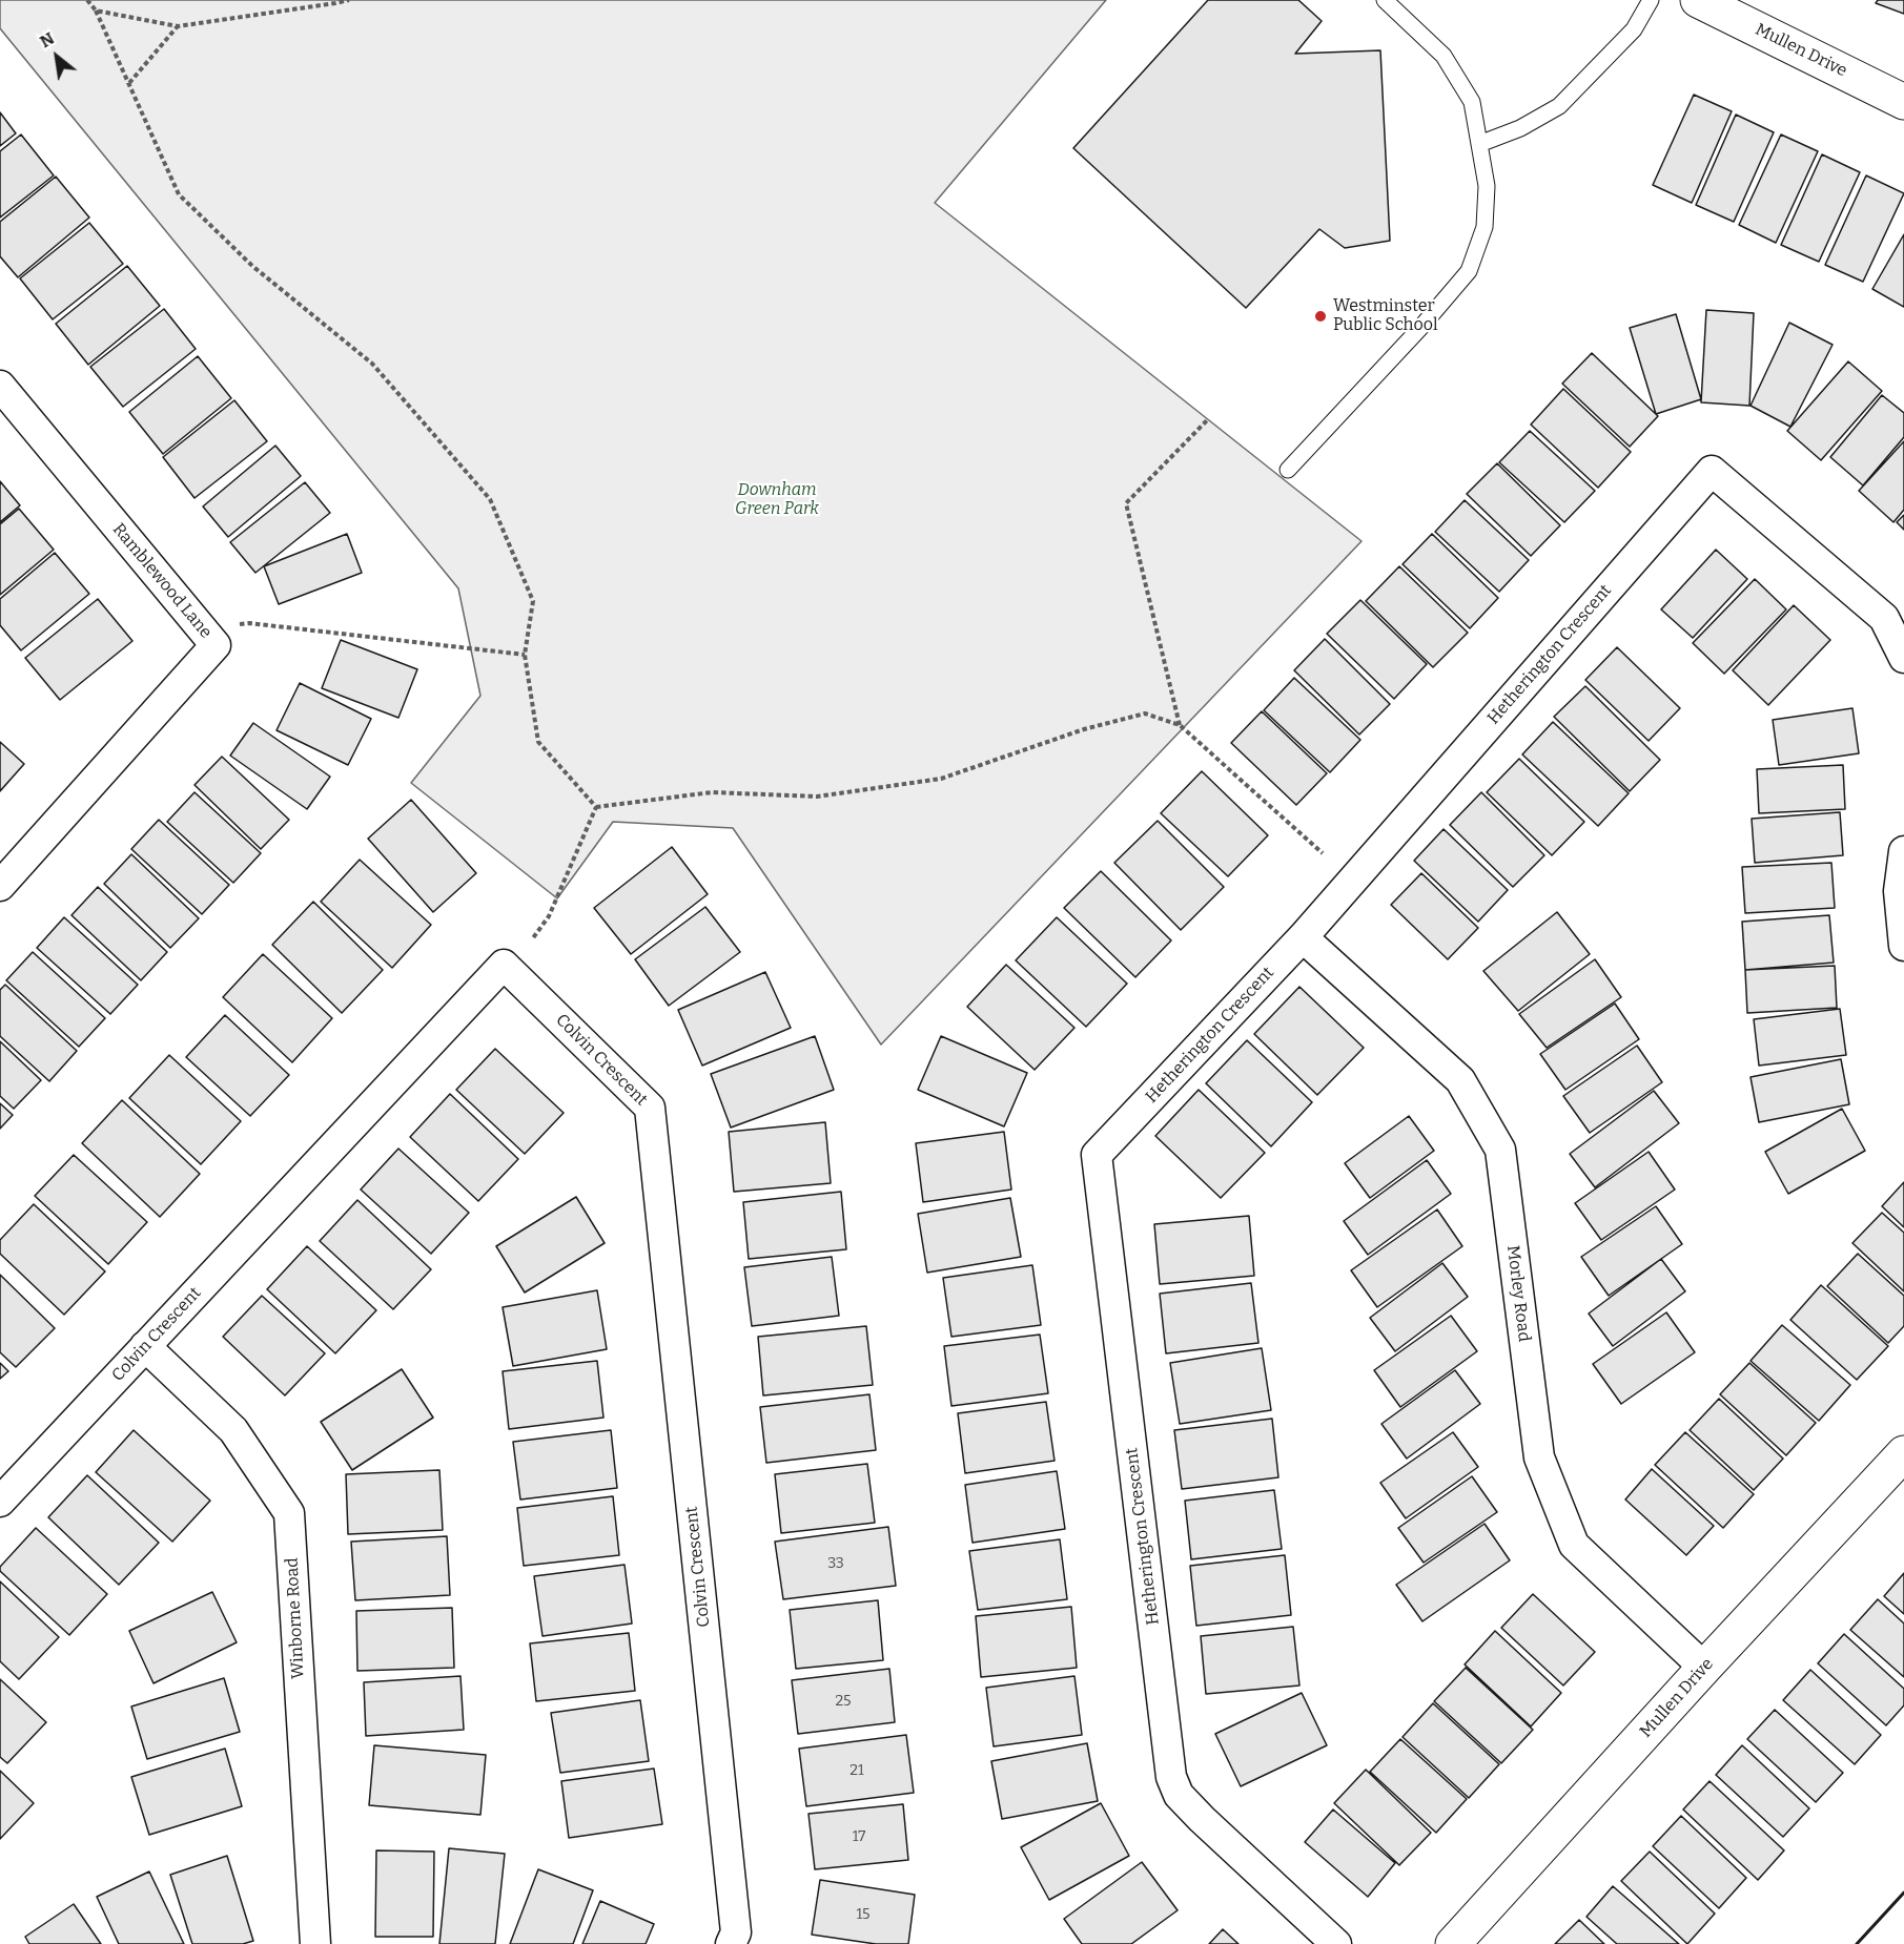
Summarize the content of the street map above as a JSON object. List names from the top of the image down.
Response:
{
  "streets": {
    "street": [
      "Mullen Drive",
      "Ramblewood Lane",
      "Hetherington Crescent",
      "Colvin Crescent",
      "Morley Road",
      "Winborne Road"
    ]
  },
  "crossings": [
    ["Mullen Drive", "Morley Road"],
    ["Hetherington Crescent", "Morley Road"],
    ["Colvin Crescent", "Winborne Road"]
  ],
  "parks": ["Downham Green Park"],
  "places": ["Westminster Public School"],
  "house_numbers": [
    "33",
    "25",
    "21",
    "17",
    "15"
  ],
  "north": "top left"
}
